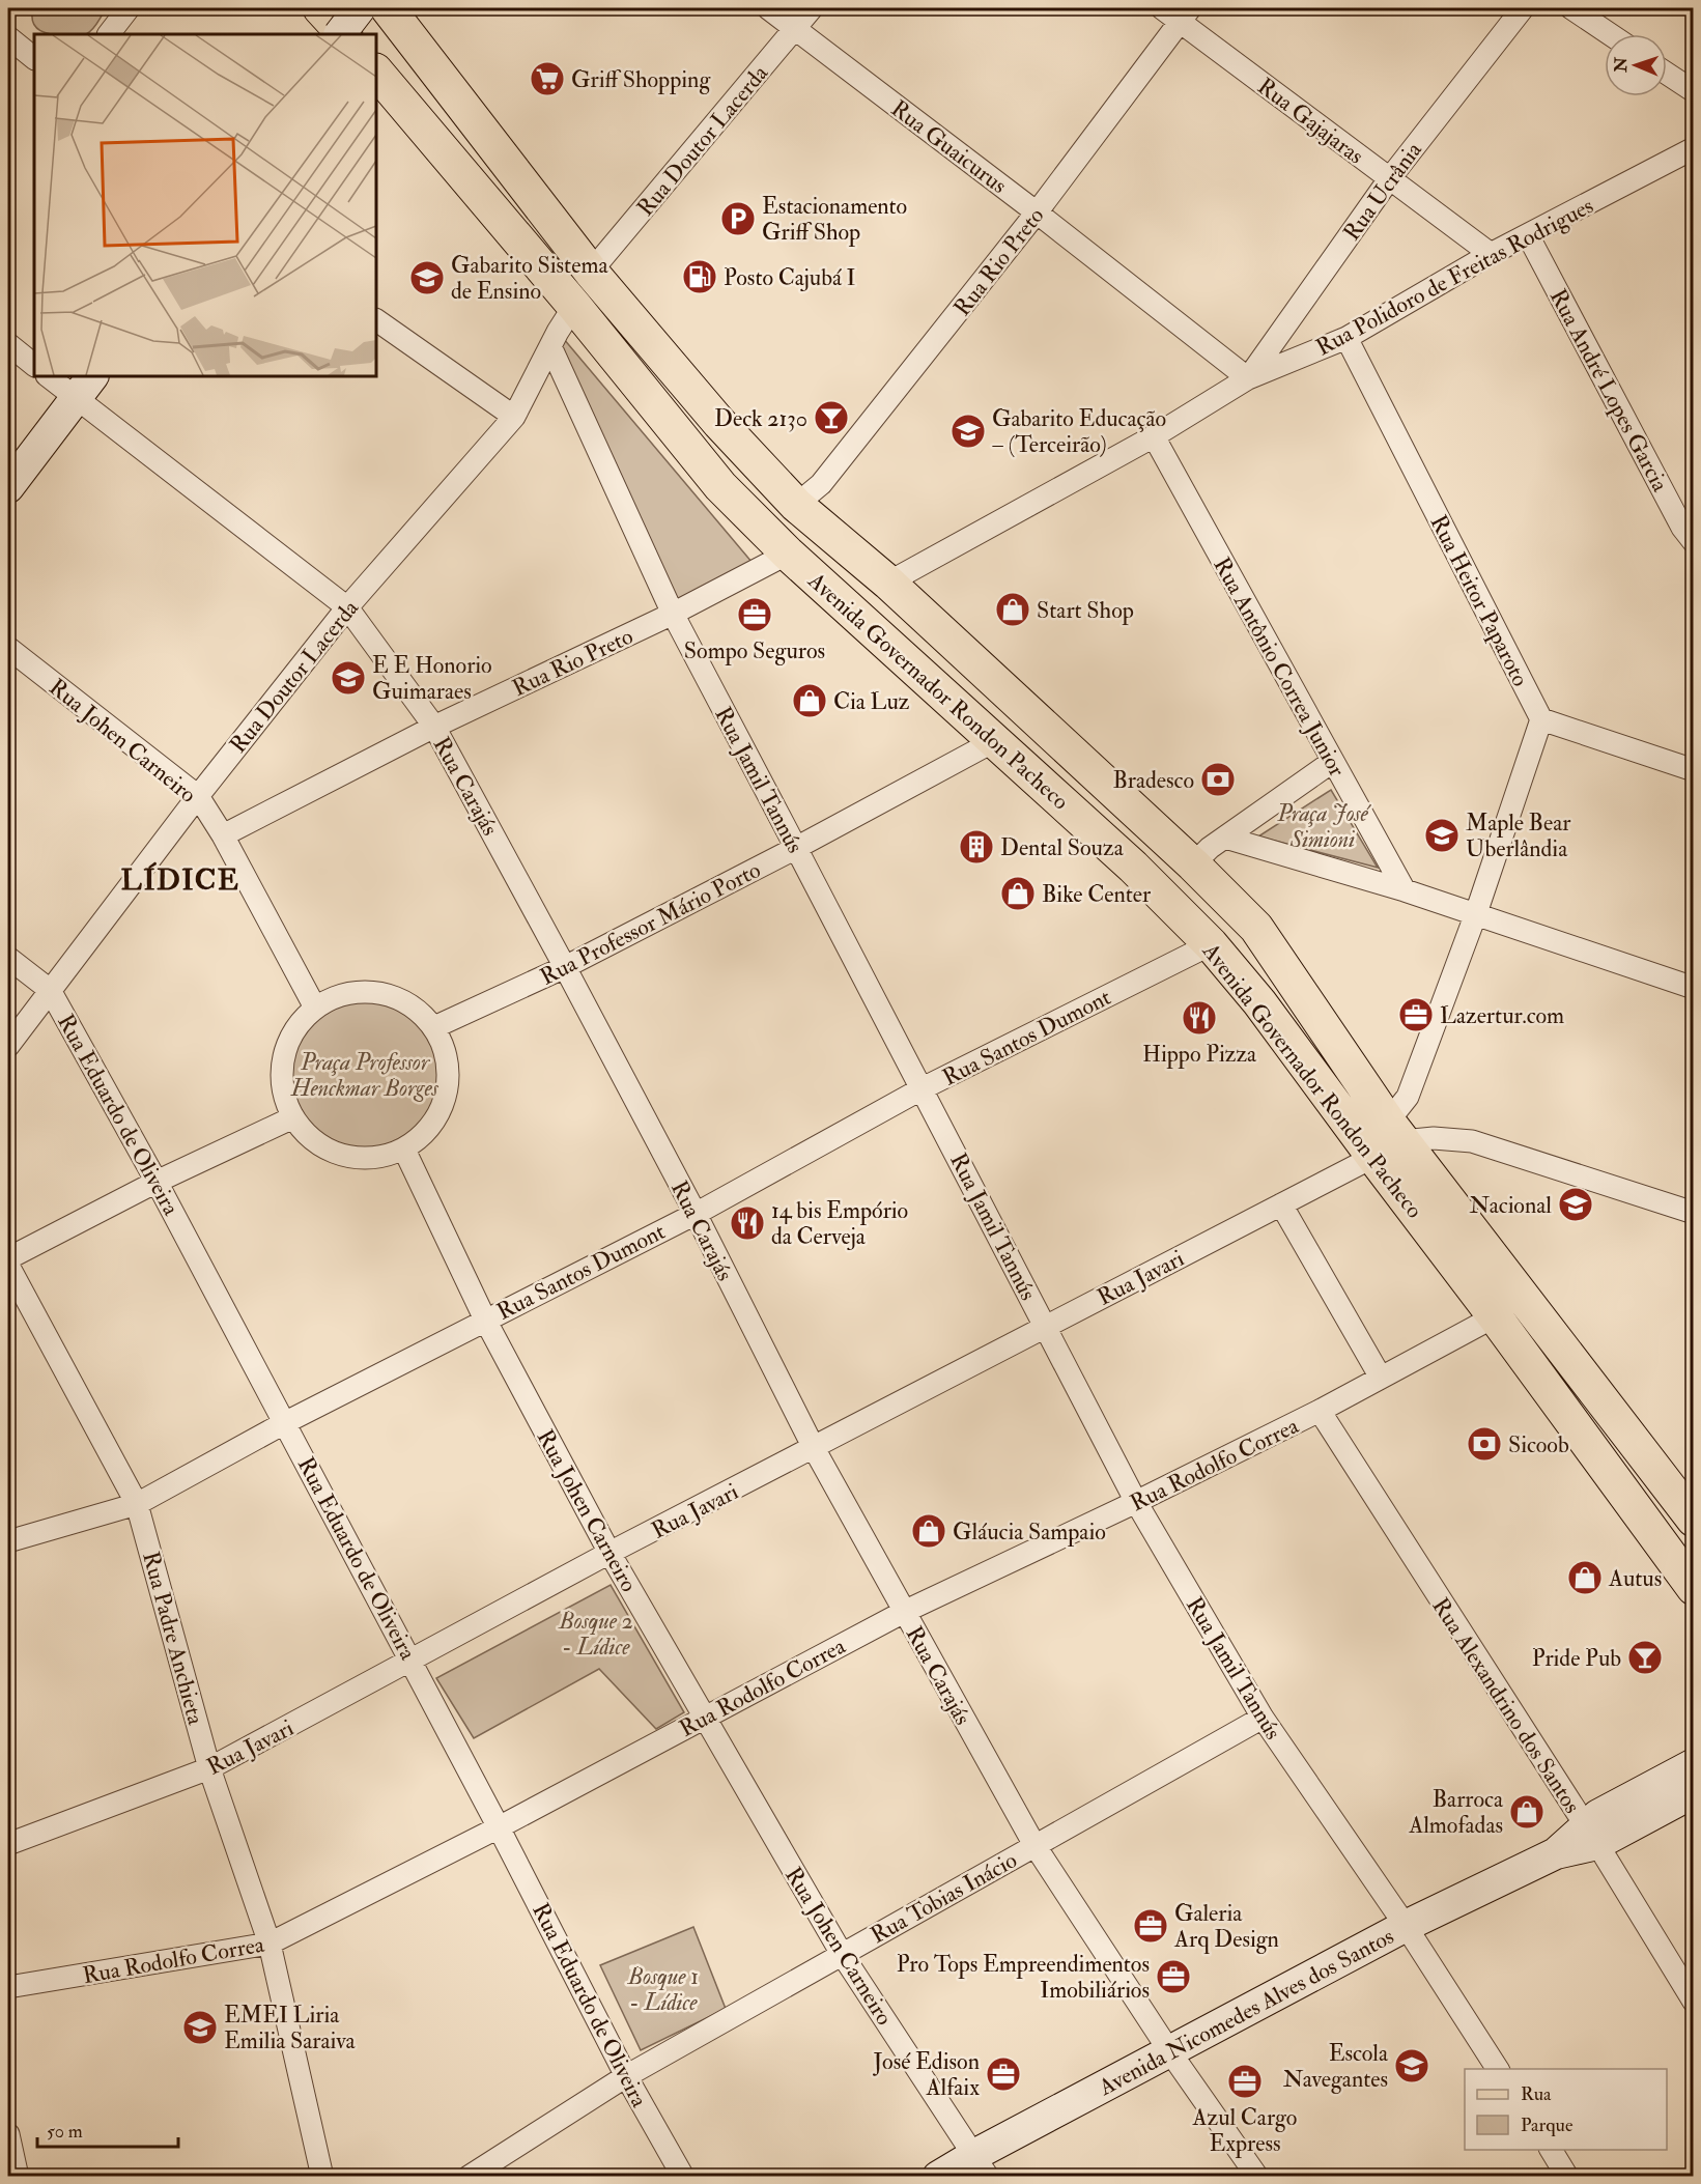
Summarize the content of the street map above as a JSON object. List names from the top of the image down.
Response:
{
  "streets": {
    "main road": ["Avenida Governador Rondon Pacheco"],
    "street": [
      "Rua Gajajaras",
      "Rua Doutor Lacerda",
      "Rua Guaicurus",
      "Rua Ucrânia",
      "Rua Rio Preto",
      "Rua Polidoro de Freitas Rodrigues",
      "Rua André Lopes Garcia",
      "Rua Heitor Paparoto",
      "Rua Antônio Correa Junior",
      "Rua Johen Carneiro",
      "Rua Jamil Tannús",
      "Rua Carajás",
      "Rua Professor Mário Porto",
      "Rua Santos Dumont",
      "Rua Eduardo de Oliveira",
      "Rua Javari",
      "Rua Rodolfo Correa",
      "Rua Padre Anchieta",
      "Rua Alexandrino dos Santos",
      "Rua Tobias Inácio",
      "Avenida Nicomedes Alves dos Santos"
    ]
  },
  "crossings": [
    ["Rua Gajajaras", "Rua Ucrânia"],
    ["Rua Gajajaras", "Rua Rio Preto"],
    ["Rua Gajajaras", "Rua Polidoro de Freitas Rodrigues"],
    ["Rua Doutor Lacerda", "Rua Guaicurus"],
    ["Rua Doutor Lacerda", "Avenida Governador Rondon Pacheco"],
    ["Rua Doutor Lacerda", "Rua Johen Carneiro"],
    ["Rua Doutor Lacerda", "Rua Jamil Tannús"],
    ["Rua Doutor Lacerda", "Rua Carajás"],
    ["Rua Doutor Lacerda", "Rua Eduardo de Oliveira"],
    ["Rua Guaicurus", "Rua Ucrânia"],
    ["Rua Guaicurus", "Rua Rio Preto"],
    ["Rua Guaicurus", "Rua Polidoro de Freitas Rodrigues"],
    ["Rua Ucrânia", "Rua Polidoro de Freitas Rodrigues"],
    ["Rua Rio Preto", "Avenida Governador Rondon Pacheco"],
    ["Rua Rio Preto", "Rua Johen Carneiro"],
    ["Rua Rio Preto", "Rua Jamil Tannús"],
    ["Rua Rio Preto", "Rua Carajás"],
    ["Rua Polidoro de Freitas Rodrigues", "Rua André Lopes Garcia"],
    ["Rua Polidoro de Freitas Rodrigues", "Rua Heitor Paparoto"],
    ["Rua Polidoro de Freitas Rodrigues", "Rua Antônio Correa Junior"],
    ["Rua Polidoro de Freitas Rodrigues", "Avenida Governador Rondon Pacheco"],
    ["Avenida Governador Rondon Pacheco", "Rua Professor Mário Porto"],
    ["Avenida Governador Rondon Pacheco", "Rua Santos Dumont"],
    ["Avenida Governador Rondon Pacheco", "Rua Javari"],
    ["Avenida Governador Rondon Pacheco", "Rua Rodolfo Correa"],
    ["Rua Johen Carneiro", "Rua Professor Mário Porto"],
    ["Rua Johen Carneiro", "Rua Santos Dumont"],
    ["Rua Johen Carneiro", "Rua Javari"],
    ["Rua Johen Carneiro", "Rua Rodolfo Correa"],
    ["Rua Johen Carneiro", "Rua Tobias Inácio"],
    ["Rua Johen Carneiro", "Avenida Nicomedes Alves dos Santos"],
    ["Rua Jamil Tannús", "Rua Professor Mário Porto"],
    ["Rua Jamil Tannús", "Rua Santos Dumont"],
    ["Rua Jamil Tannús", "Rua Javari"],
    ["Rua Jamil Tannús", "Rua Rodolfo Correa"],
    ["Rua Jamil Tannús", "Rua Tobias Inácio"],
    ["Rua Jamil Tannús", "Avenida Nicomedes Alves dos Santos"],
    ["Rua Carajás", "Rua Professor Mário Porto"],
    ["Rua Carajás", "Rua Santos Dumont"],
    ["Rua Carajás", "Rua Javari"],
    ["Rua Carajás", "Rua Rodolfo Correa"],
    ["Rua Carajás", "Rua Tobias Inácio"],
    ["Rua Carajás", "Avenida Nicomedes Alves dos Santos"],
    ["Rua Santos Dumont", "Rua Eduardo de Oliveira"],
    ["Rua Santos Dumont", "Rua Padre Anchieta"],
    ["Rua Eduardo de Oliveira", "Rua Javari"],
    ["Rua Eduardo de Oliveira", "Rua Rodolfo Correa"],
    ["Rua Eduardo de Oliveira", "Rua Tobias Inácio"],
    ["Rua Javari", "Rua Padre Anchieta"],
    ["Rua Rodolfo Correa", "Rua Padre Anchieta"],
    ["Rua Rodolfo Correa", "Rua Alexandrino dos Santos"],
    ["Rua Alexandrino dos Santos", "Avenida Nicomedes Alves dos Santos"]
  ],
  "districts": ["LÍDICE"],
  "parks": [
    "Praça José Simioni",
    "Praça Professor Henckmar Borges",
    "Bosque 2 - Lídice",
    "Bosque 1 - Lídice"
  ],
  "places": {
    "supermarket": ["Griff Shopping"],
    "parking": ["Estacionamento Griff Shop"],
    "fuel station": ["Posto Cajubá I"],
    "school or university": [
      "Gabarito Sistema de Ensino",
      "Gabarito Educação – (Terceirão)",
      "E E Honorio Guimaraes",
      "Maple Bear Uberlândia",
      "Nacional",
      "EMEI Liria Emilia Saraiva",
      "Escola Navegantes"
    ],
    "bar": ["Deck 2130", "Pride Pub"],
    "shop": [
      "Start Shop",
      "Cia Luz",
      "Bike Center",
      "Gláucia Sampaio",
      "Autus",
      "Barroca Almofadas"
    ],
    "office": [
      "Sompo Seguros",
      "Lazertur.com",
      "Galeria Arq Design",
      "Pro Tops Empreendimentos Imobiliários",
      "José Edison Alfaix",
      "Azul Cargo Express"
    ],
    "bank": ["Bradesco", "Sicoob"],
    "building": ["Dental Souza"],
    "restaurant": ["Hippo Pizza", "14 bis Empório da Cerveja"]
  },
  "legend": ["Rua", "Parque"],
  "scale_bar": "50 m",
  "north": "left"
}
